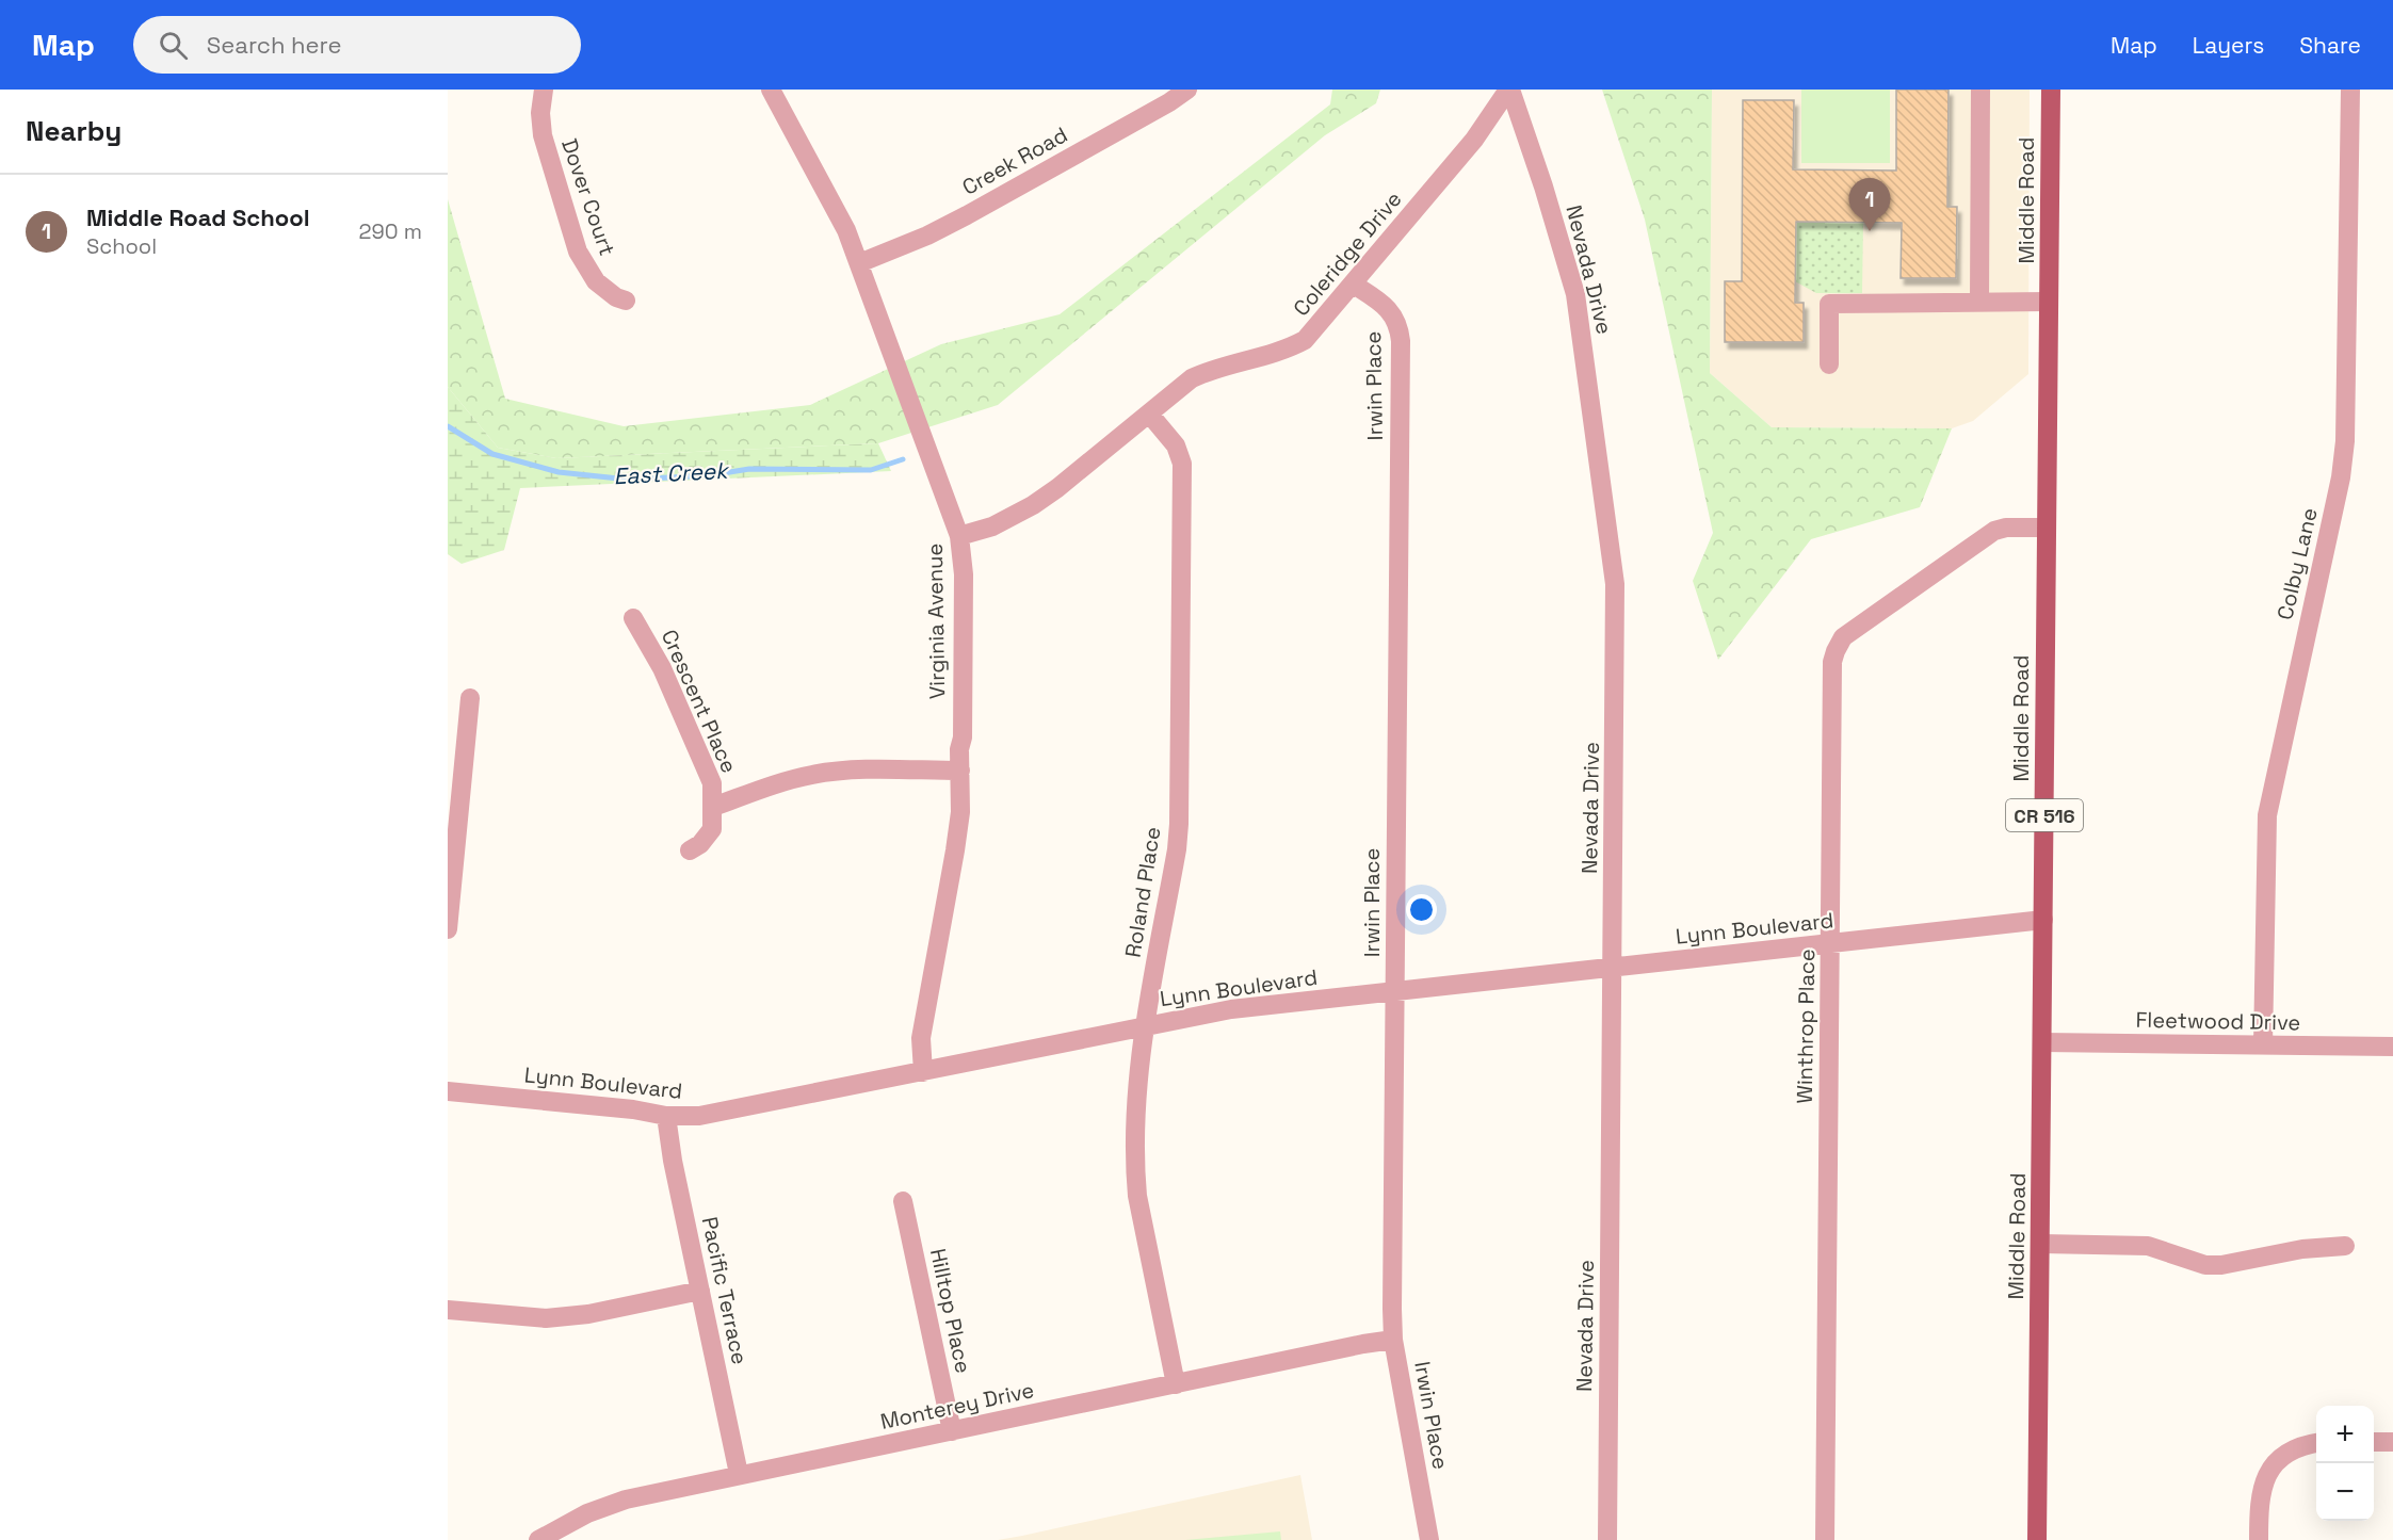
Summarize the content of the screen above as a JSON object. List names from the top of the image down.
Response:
{
  "streets": {
    "main road": ["Middle Road", "CR 516"],
    "street": [
      "Creek Road",
      "Dover Court",
      "Coleridge Drive",
      "Nevada Drive",
      "Irwin Place",
      "Colby Lane",
      "Virginia Avenue",
      "Crescent Place",
      "Roland Place",
      "Lynn Boulevard",
      "Fleetwood Drive",
      "Winthrop Place",
      "Pacific Terrace",
      "Hilltop Place",
      "Monterey Drive"
    ]
  },
  "crossings": [
    ["Creek Road", "Virginia Avenue"],
    ["Middle Road", "Lynn Boulevard"],
    ["Middle Road", "Fleetwood Drive"],
    ["Middle Road", "Winthrop Place"],
    ["Coleridge Drive", "Nevada Drive"],
    ["Coleridge Drive", "Irwin Place"],
    ["Coleridge Drive", "Virginia Avenue"],
    ["Coleridge Drive", "Roland Place"],
    ["Nevada Drive", "Lynn Boulevard"],
    ["Irwin Place", "Lynn Boulevard"],
    ["Irwin Place", "Monterey Drive"],
    ["Colby Lane", "Fleetwood Drive"],
    ["Virginia Avenue", "Crescent Place"],
    ["Virginia Avenue", "Lynn Boulevard"],
    ["Roland Place", "Lynn Boulevard"],
    ["Roland Place", "Monterey Drive"],
    ["Lynn Boulevard", "Winthrop Place"],
    ["Lynn Boulevard", "Pacific Terrace"],
    ["Pacific Terrace", "Monterey Drive"],
    ["Hilltop Place", "Monterey Drive"]
  ],
  "water": ["East Creek"],
  "page": {
    "header": "Map",
    "search": "Search here",
    "nav": ["Map", "Layers", "Share"],
    "heading": "Nearby",
    "list": [
      {
        "mark": "1",
        "name": "Middle Road School",
        "note": "School",
        "value": "290 m"
      }
    ],
    "pins": "1",
    "map_buttons": ["+", "−"]
  }
}
